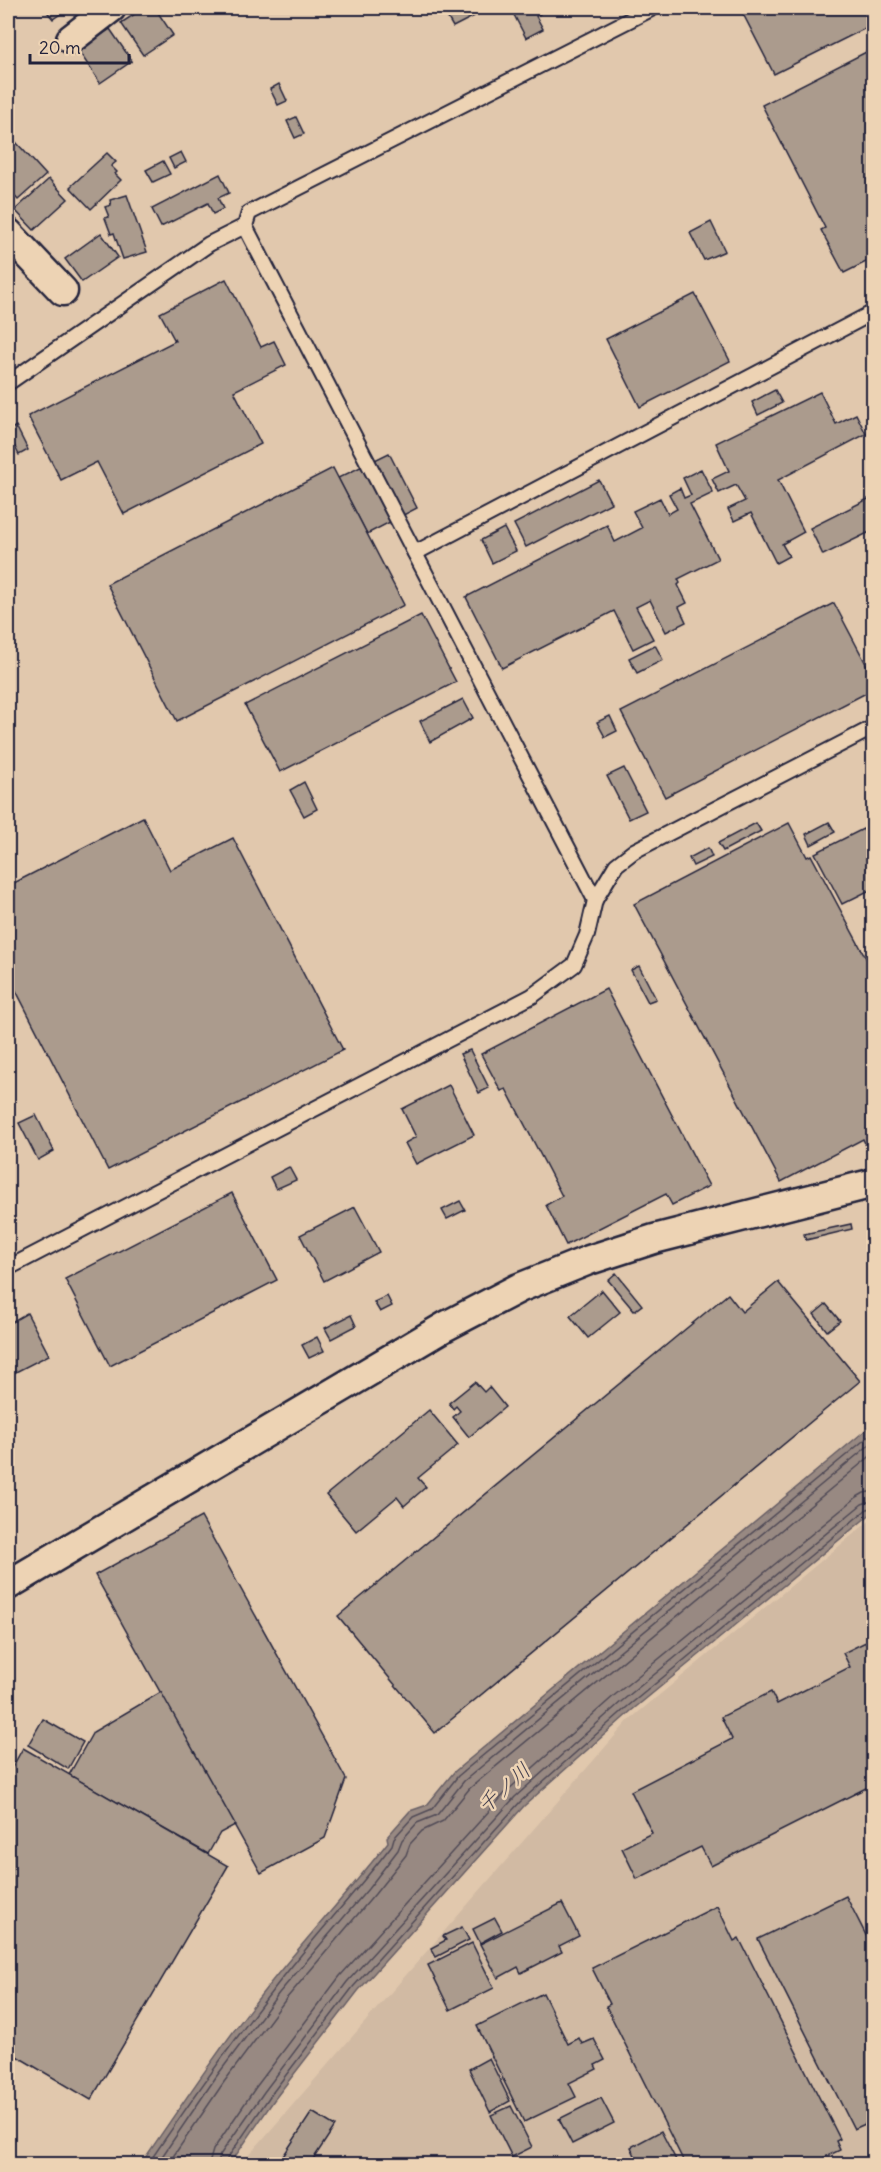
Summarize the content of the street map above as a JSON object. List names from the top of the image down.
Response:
{
  "water": ["千ノ川"],
  "scale_bar": "20 m"
}
